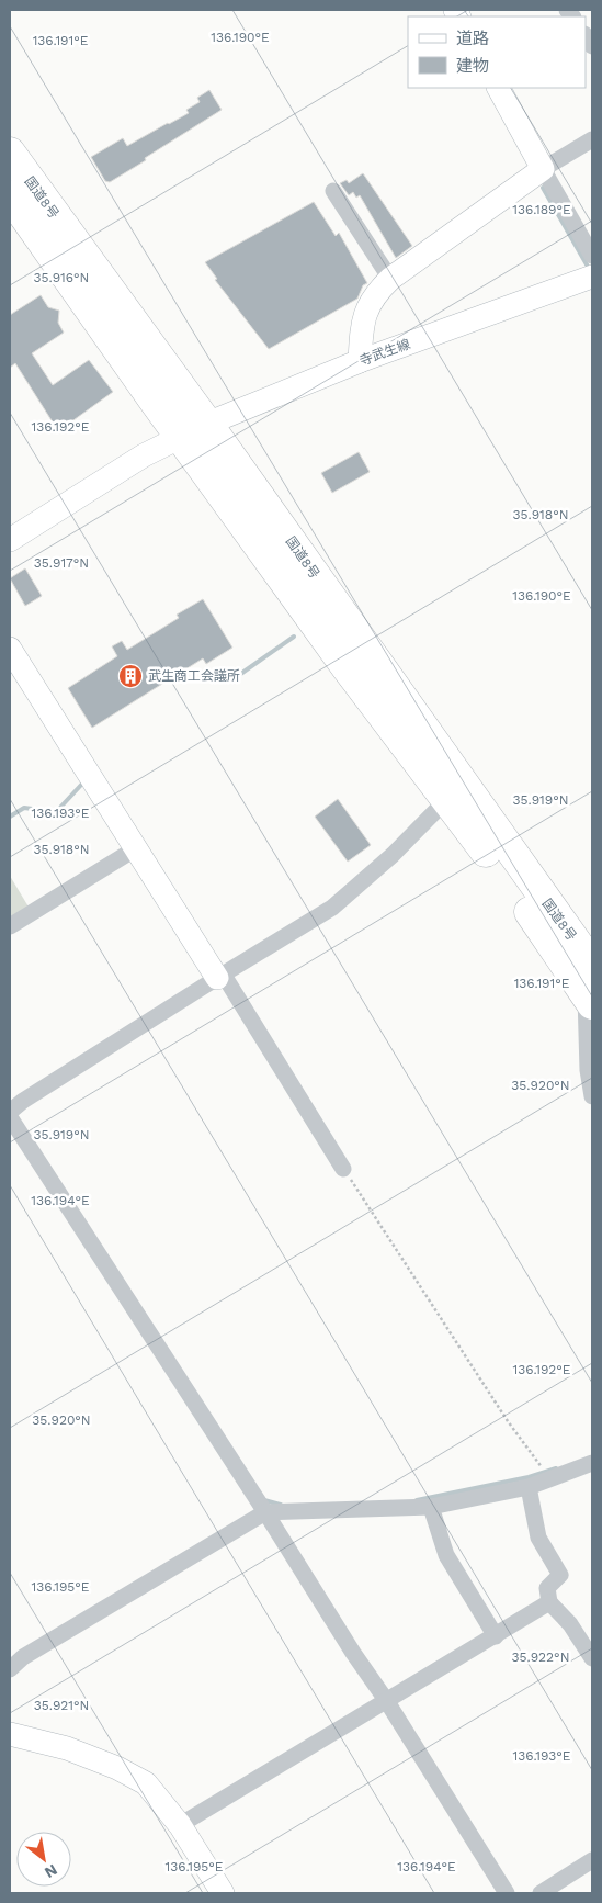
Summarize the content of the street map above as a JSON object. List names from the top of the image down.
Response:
{
  "streets": {
    "highway": ["国道8号"],
    "street": ["寺武生線"]
  },
  "crossings": [
    ["国道8号", "寺武生線"]
  ],
  "places": {
    "building": ["武生商工会議所"]
  },
  "legend": ["道路", "建物"],
  "north": "bottom right",
  "coordinates": [
    "136.190°E",
    "136.191°E",
    "136.189°E",
    "35.916°N",
    "136.192°E",
    "35.918°N",
    "35.917°N",
    "35.919°N",
    "136.193°E",
    "35.920°N",
    "136.194°E",
    "136.195°E",
    "35.922°N",
    "35.921°N"
  ]
}
